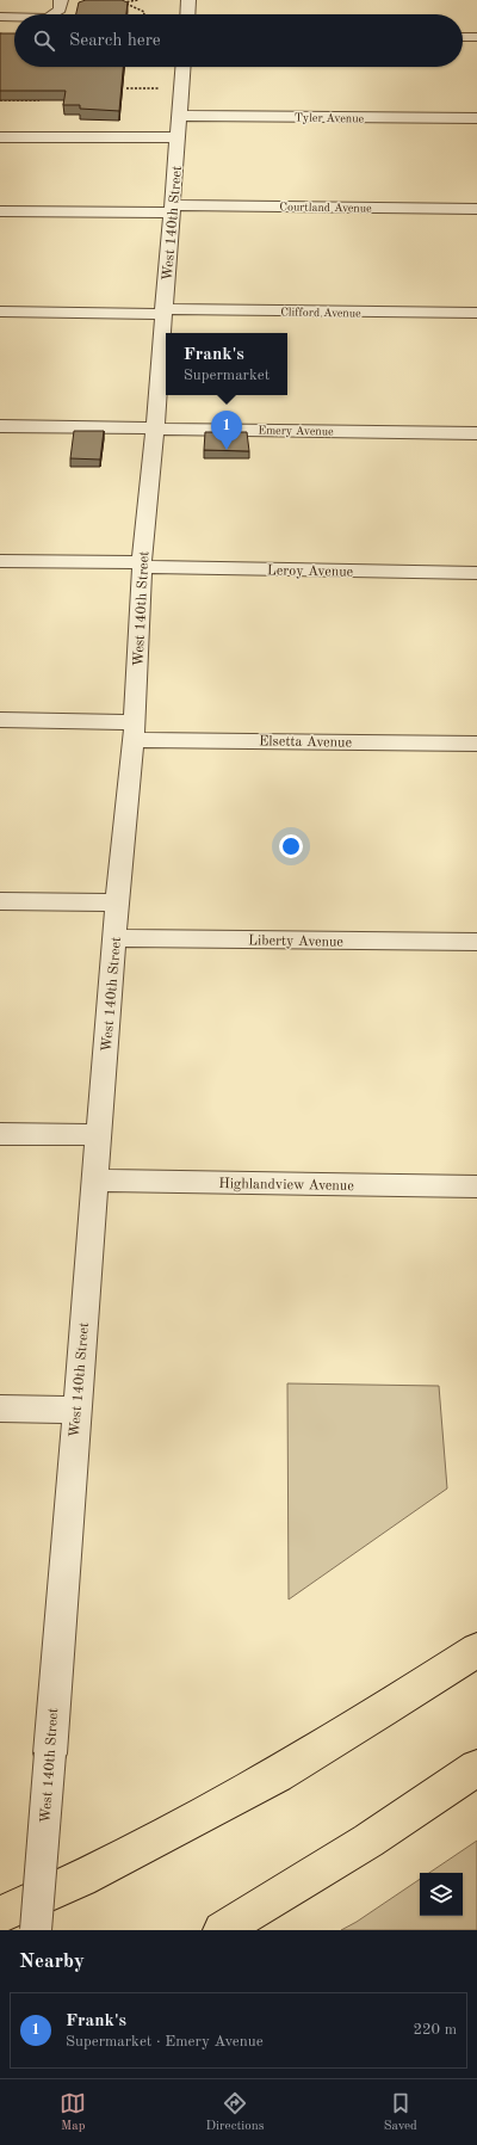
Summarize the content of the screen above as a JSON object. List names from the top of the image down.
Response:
{
  "streets": {
    "street": [
      "Tyler Avenue",
      "Courtland Avenue",
      "West 140th Street",
      "Clifford Avenue",
      "Emery Avenue",
      "Leroy Avenue",
      "Elsetta Avenue",
      "Liberty Avenue",
      "Highlandview Avenue"
    ]
  },
  "crossings": [
    ["Tyler Avenue", "West 140th Street"],
    ["Courtland Avenue", "West 140th Street"],
    ["West 140th Street", "Clifford Avenue"],
    ["West 140th Street", "Emery Avenue"],
    ["West 140th Street", "Leroy Avenue"],
    ["West 140th Street", "Elsetta Avenue"],
    ["West 140th Street", "Liberty Avenue"],
    ["West 140th Street", "Highlandview Avenue"]
  ],
  "page": {
    "search": "Search here",
    "popup": ["Frank's", "Supermarket"],
    "pins": "1",
    "heading": "Nearby",
    "list": [
      {
        "mark": "1",
        "name": "Frank's",
        "note": "Supermarket · Emery Avenue",
        "value": "220 m"
      }
    ],
    "nav": ["Map", "Directions", "Saved"]
  }
}
